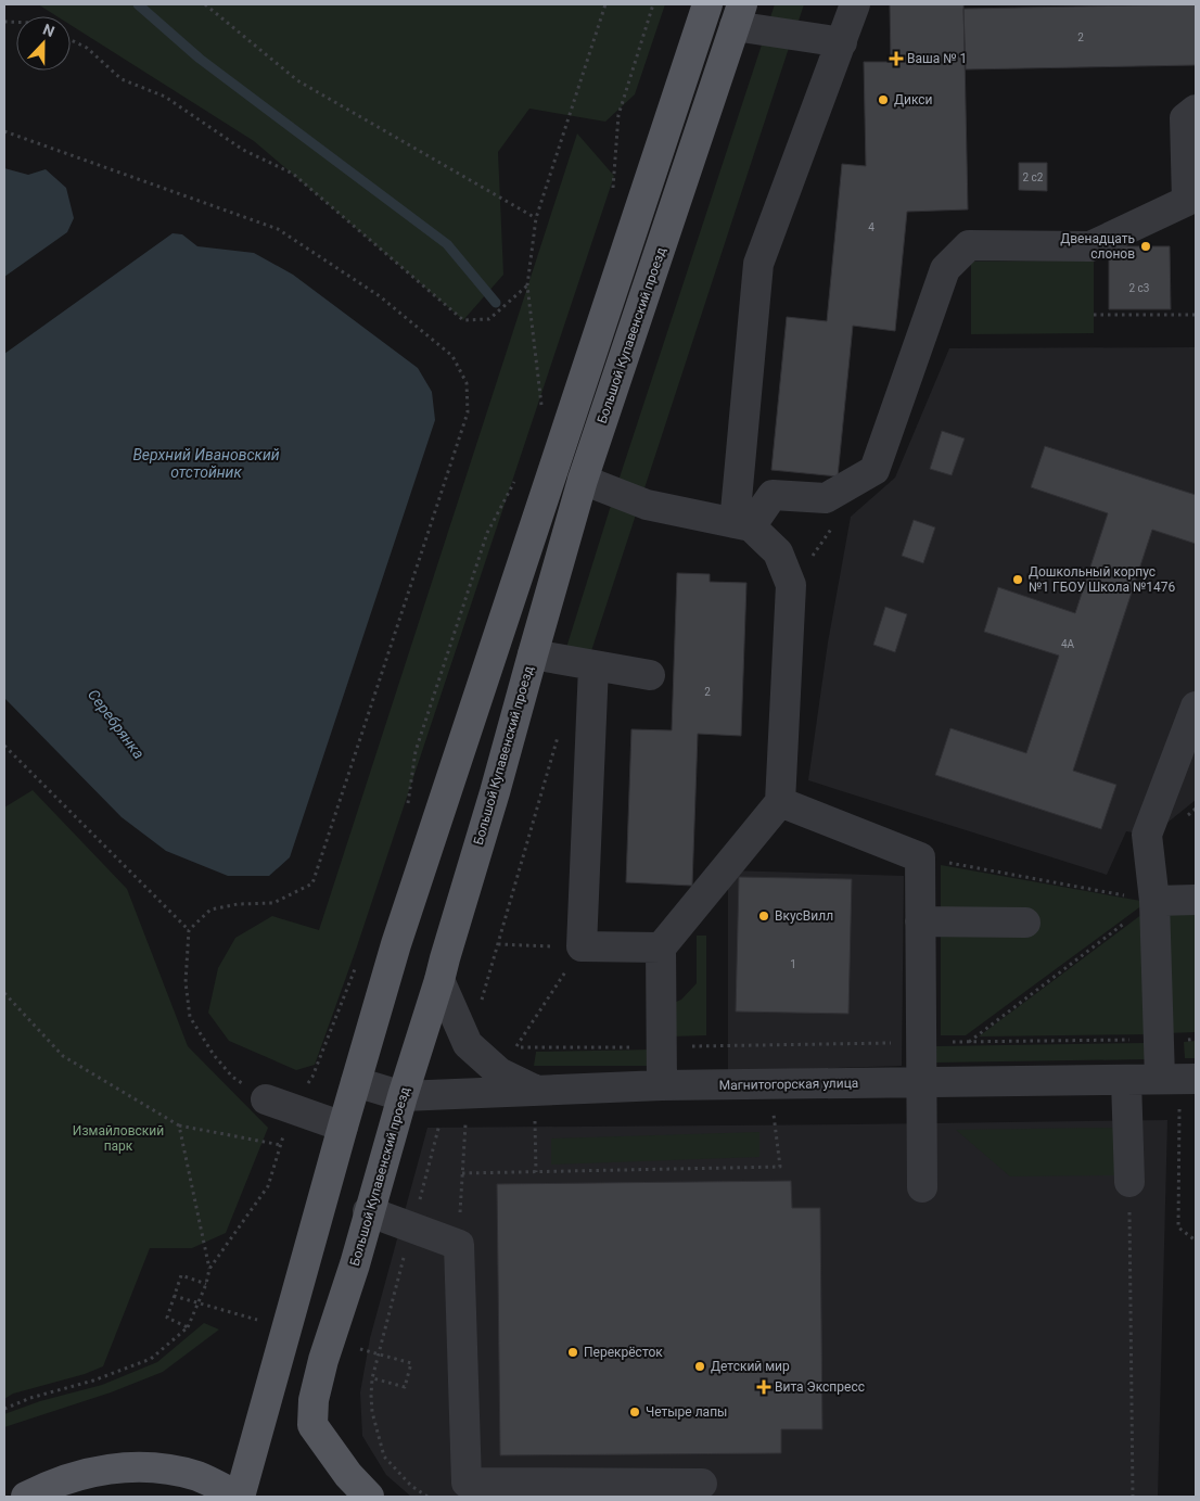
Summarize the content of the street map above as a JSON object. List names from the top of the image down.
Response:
{
  "streets": {
    "main road": ["Большой Купавенский проезд"],
    "street": ["Магнитогорская улица"]
  },
  "crossings": [
    ["Большой Купавенский проезд", "Магнитогорская улица"]
  ],
  "water": ["Верхний Ивановский отстойник", "Серебрянка"],
  "parks": ["Измайловский парк"],
  "places": {
    "health": ["Ваша № 1", "Вита Экспресс"],
    "other": [
      "Дикси",
      "Двенадцать слонов",
      "Дошкольный корпус №1 ГБОУ Школа №1476",
      "ВкусВилл",
      "Перекрёсток",
      "Детский мир",
      "Четыре лапы"
    ]
  },
  "house_numbers": [
    "2",
    "2 с2",
    "4",
    "2 с3",
    "4А",
    "2",
    "1"
  ],
  "north": "top"
}
